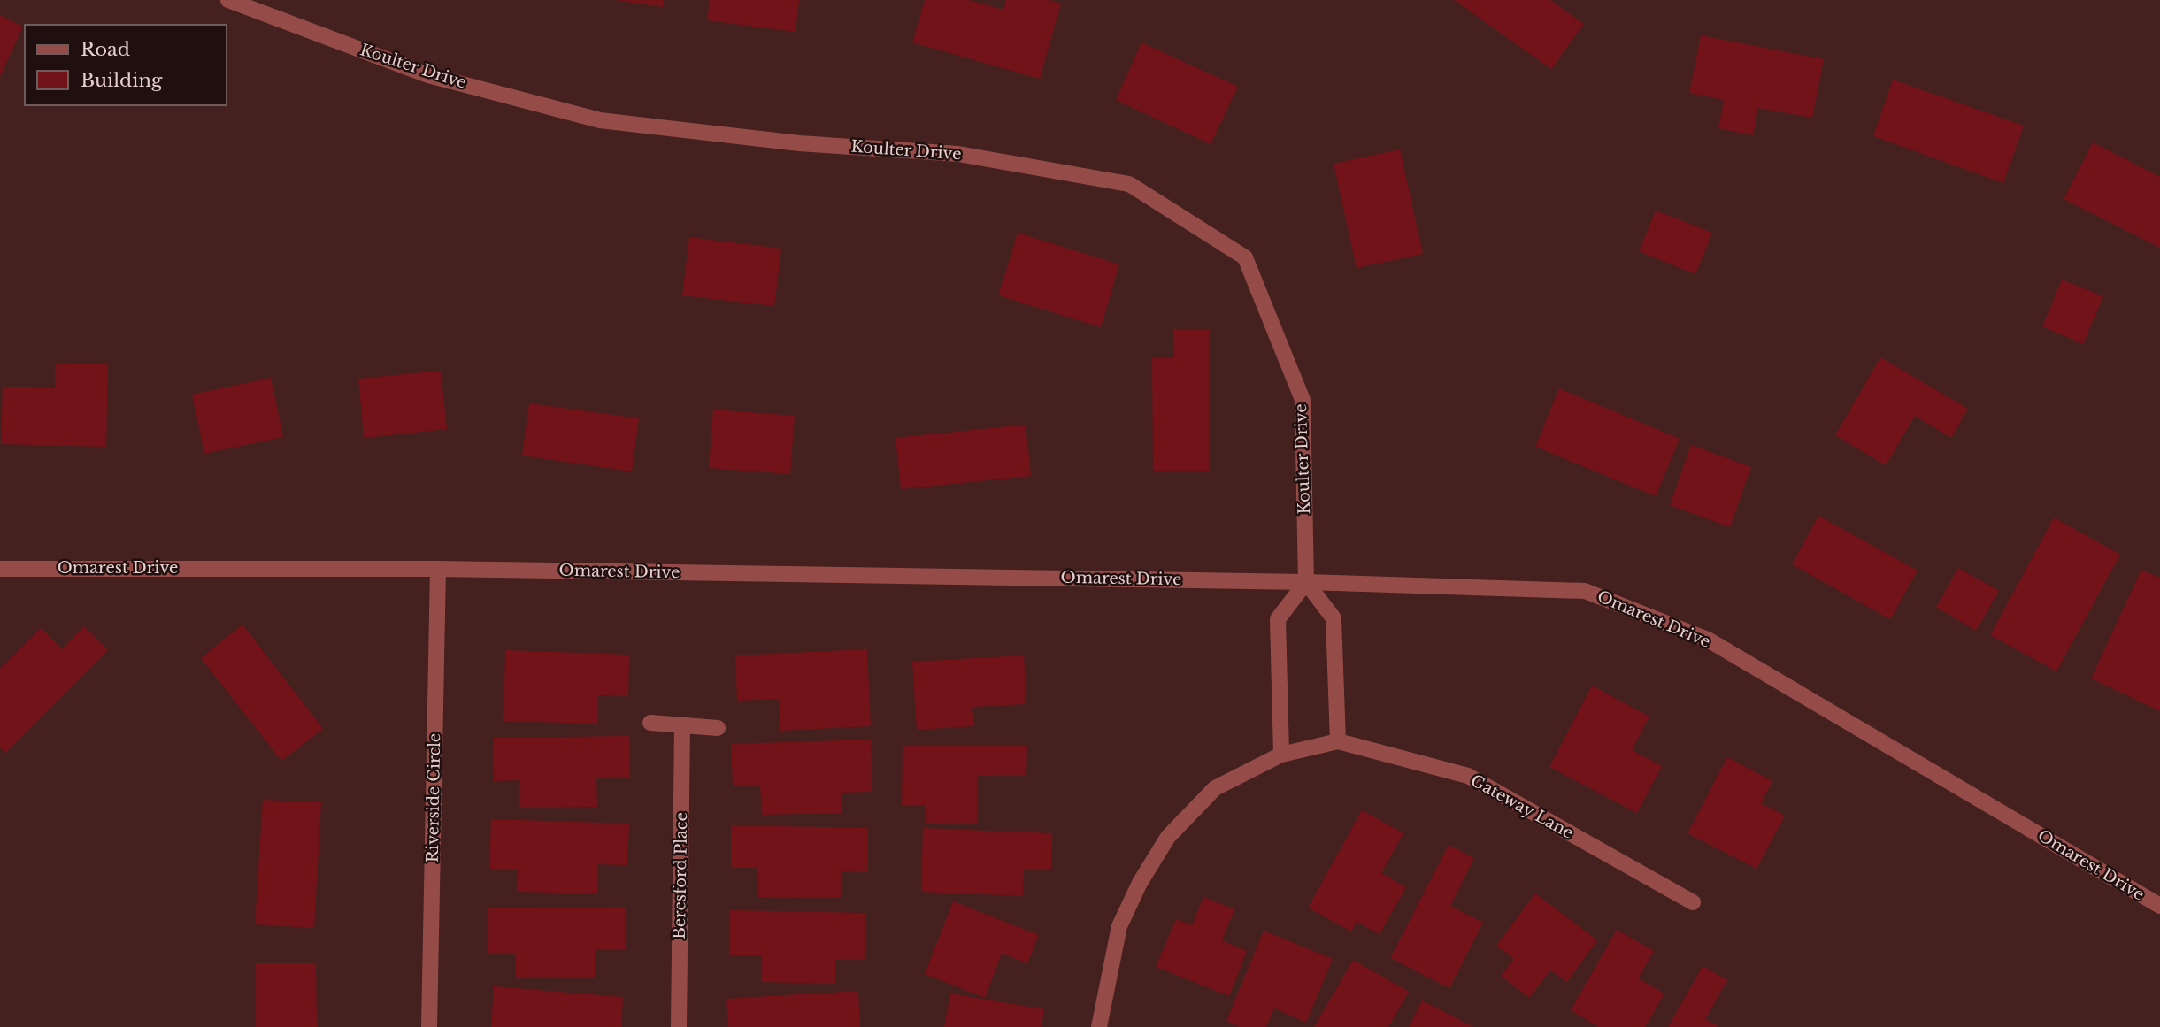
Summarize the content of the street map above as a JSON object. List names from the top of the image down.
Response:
{
  "streets": {
    "street": [
      "Koulter Drive",
      "Omarest Drive",
      "Riverside Circle",
      "Gateway Lane",
      "Beresford Place"
    ]
  },
  "crossings": [
    ["Koulter Drive", "Omarest Drive"],
    ["Omarest Drive", "Riverside Circle"]
  ],
  "legend": ["Road", "Building"]
}
